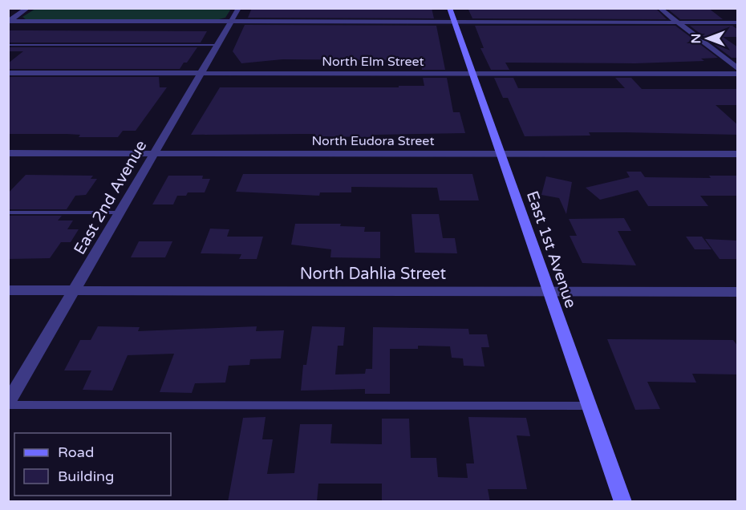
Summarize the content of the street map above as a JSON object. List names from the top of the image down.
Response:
{
  "streets": {
    "street": [
      "North Elm Street",
      "North Eudora Street",
      "East 2nd Avenue",
      "East 1st Avenue",
      "North Dahlia Street"
    ]
  },
  "crossings": [
    ["North Elm Street", "East 2nd Avenue"],
    ["North Elm Street", "East 1st Avenue"],
    ["North Eudora Street", "East 2nd Avenue"],
    ["North Eudora Street", "East 1st Avenue"],
    ["East 2nd Avenue", "North Dahlia Street"],
    ["East 1st Avenue", "North Dahlia Street"]
  ],
  "legend": ["Road", "Building"],
  "north": "left"
}
